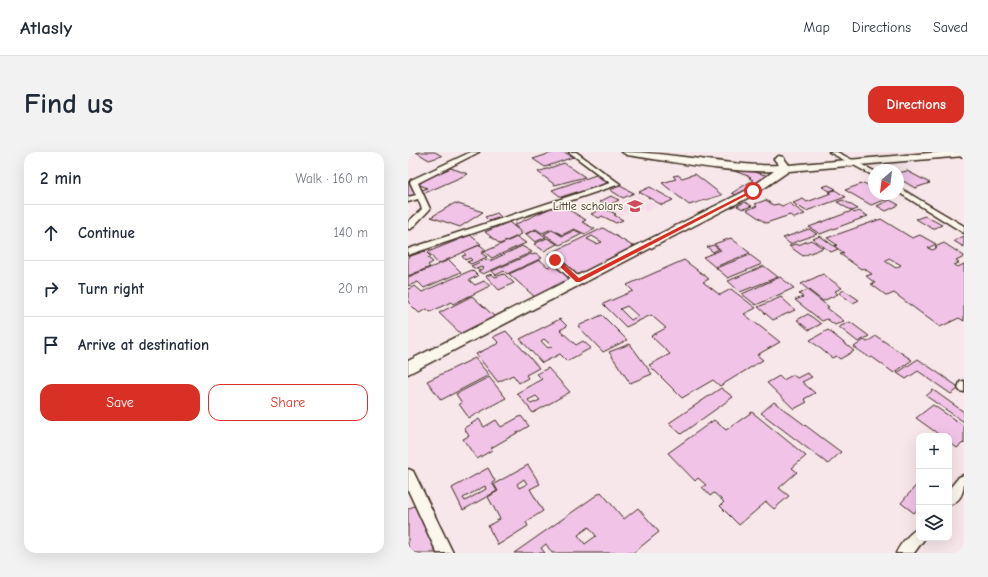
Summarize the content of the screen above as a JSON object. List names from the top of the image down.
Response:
{
  "places": {
    "school or university": ["Little scholars"]
  },
  "north": "bottom left",
  "page": {
    "header": "Atlasly",
    "nav": ["Map", "Directions", "Saved"],
    "buttons": [
      "Directions",
      ["Save", "Share"]
    ],
    "title": "Find us",
    "heading": ["2 min", "Walk · 160 m"],
    "list": [
      ["Continue", "140 m"],
      ["Turn right", "20 m"],
      "Arrive at destination"
    ],
    "map_buttons": ["+", "−"]
  }
}
